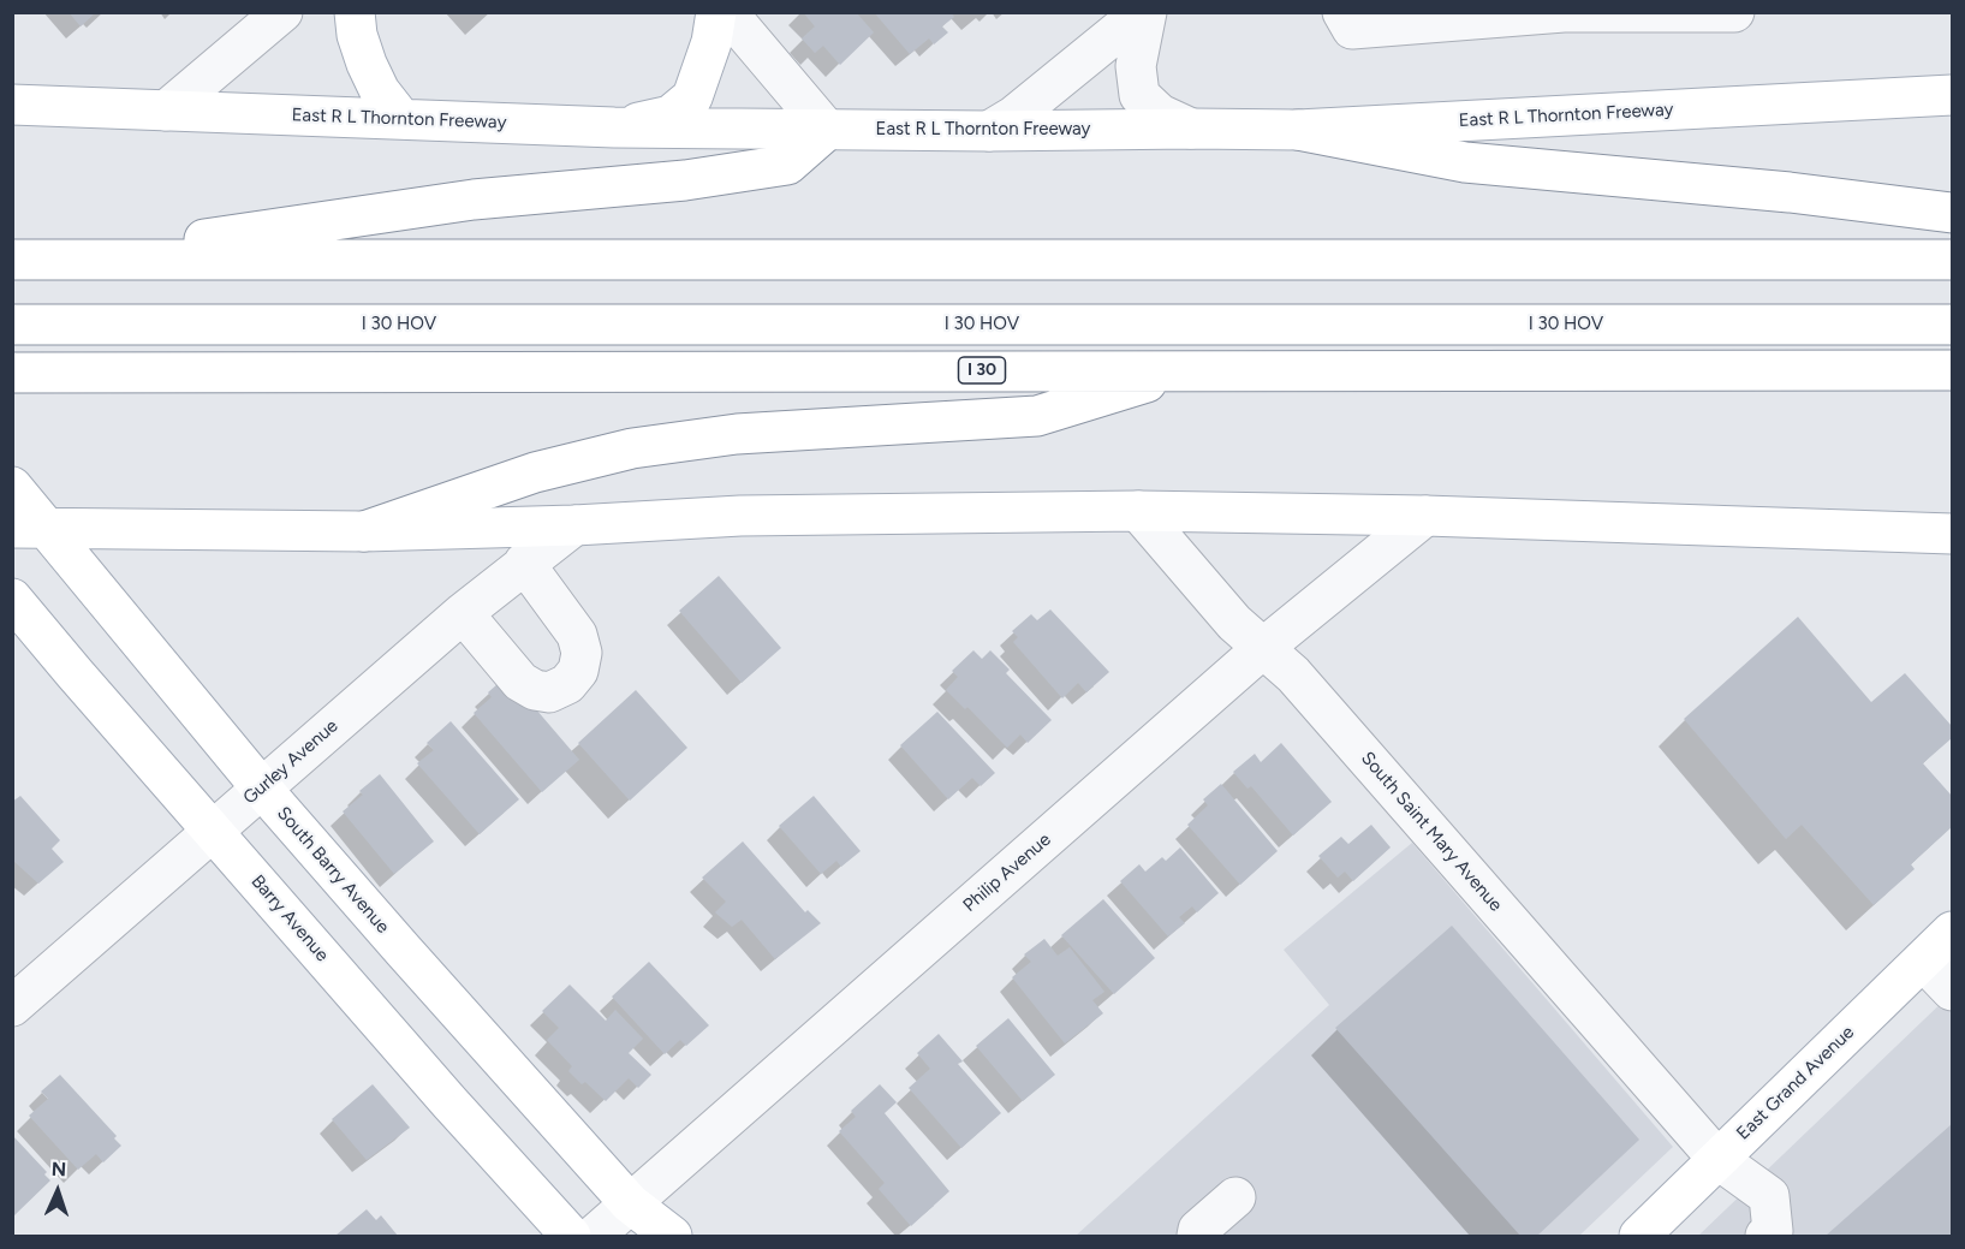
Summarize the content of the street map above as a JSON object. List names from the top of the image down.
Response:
{
  "streets": {
    "main road": [
      "East R L Thornton Freeway",
      "I 30 HOV",
      "I 30",
      "South Barry Avenue",
      "Barry Avenue",
      "East Grand Avenue"
    ],
    "street": ["Gurley Avenue", "South Saint Mary Avenue", "Philip Avenue"]
  },
  "crossings": [
    ["Gurley Avenue", "South Barry Avenue"],
    ["Gurley Avenue", "Barry Avenue"],
    ["South Saint Mary Avenue", "Philip Avenue"],
    ["South Saint Mary Avenue", "East Grand Avenue"],
    ["South Barry Avenue", "Philip Avenue"]
  ],
  "north": "top"
}
